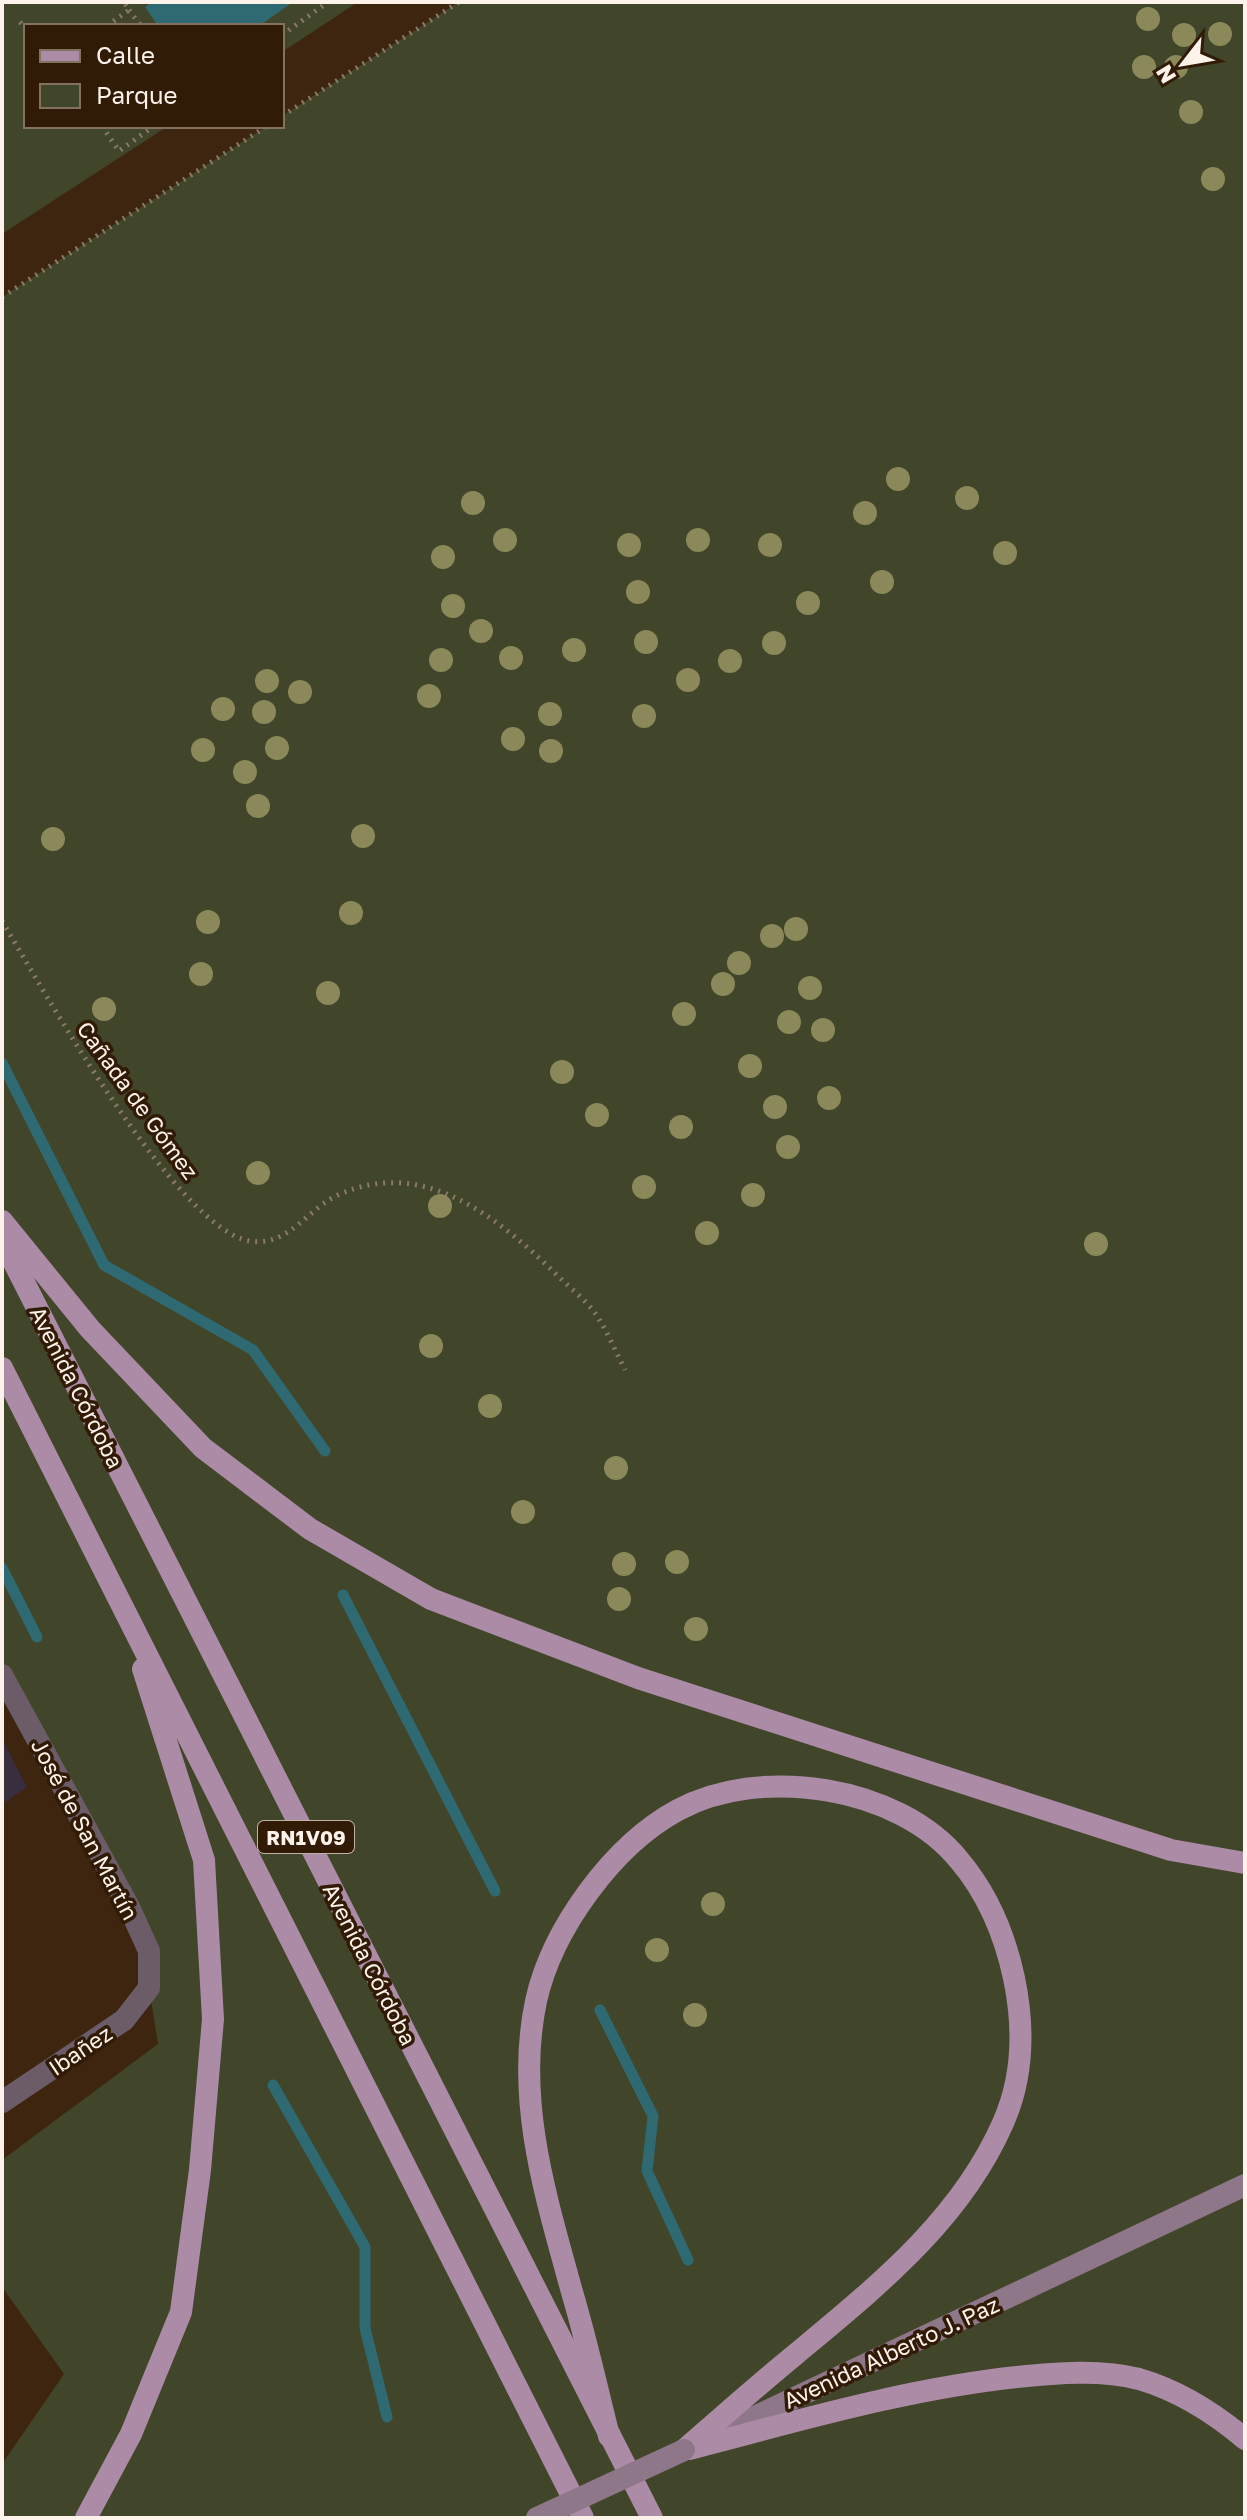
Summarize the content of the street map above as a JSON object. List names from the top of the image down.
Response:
{
  "streets": {
    "main road": ["Avenida Córdoba", "RN1V09", "Avenida Alberto J. Paz"],
    "street": ["José de San Martín", "Ibañez"],
    "path": ["Cañada de Gómez"]
  },
  "crossings": [
    ["José de San Martín", "Ibañez"]
  ],
  "legend": ["Calle", "Parque"],
  "north": "bottom left"
}
